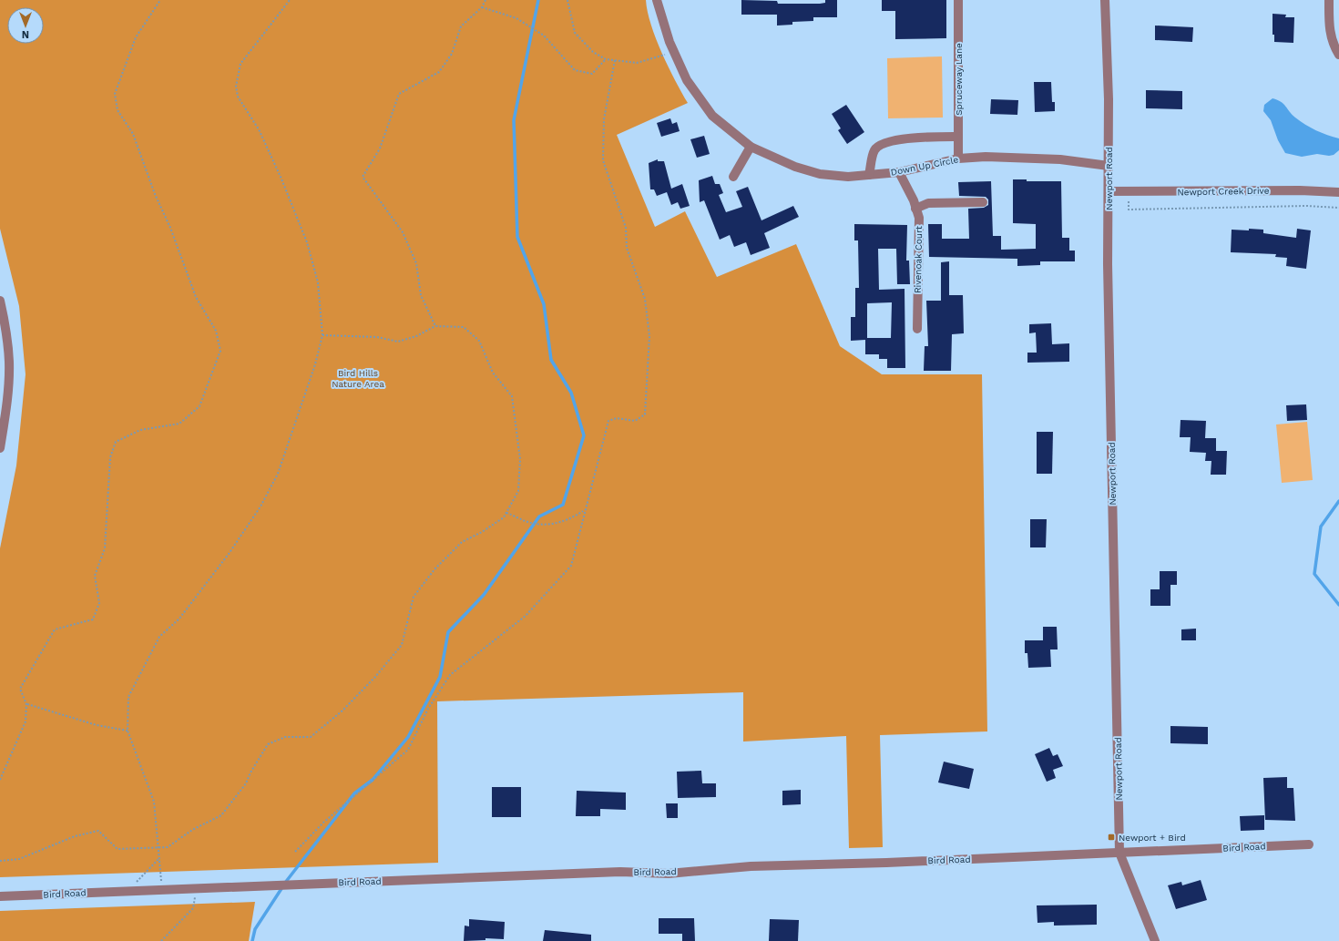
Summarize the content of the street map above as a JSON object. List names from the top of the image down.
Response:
{
  "streets": {
    "street": [
      "Spruceway Lane",
      "Down Up Circle",
      "Newport Road",
      "Newport Creek Drive",
      "Rivenoak Court",
      "Bird Road"
    ]
  },
  "crossings": [
    ["Spruceway Lane", "Down Up Circle"],
    ["Down Up Circle", "Newport Road"],
    ["Down Up Circle", "Rivenoak Court"],
    ["Newport Road", "Newport Creek Drive"],
    ["Newport Road", "Bird Road"]
  ],
  "parks": ["Bird Hills Nature Area"],
  "places": {
    "transit": ["Newport + Bird"]
  },
  "north": "bottom"
}
